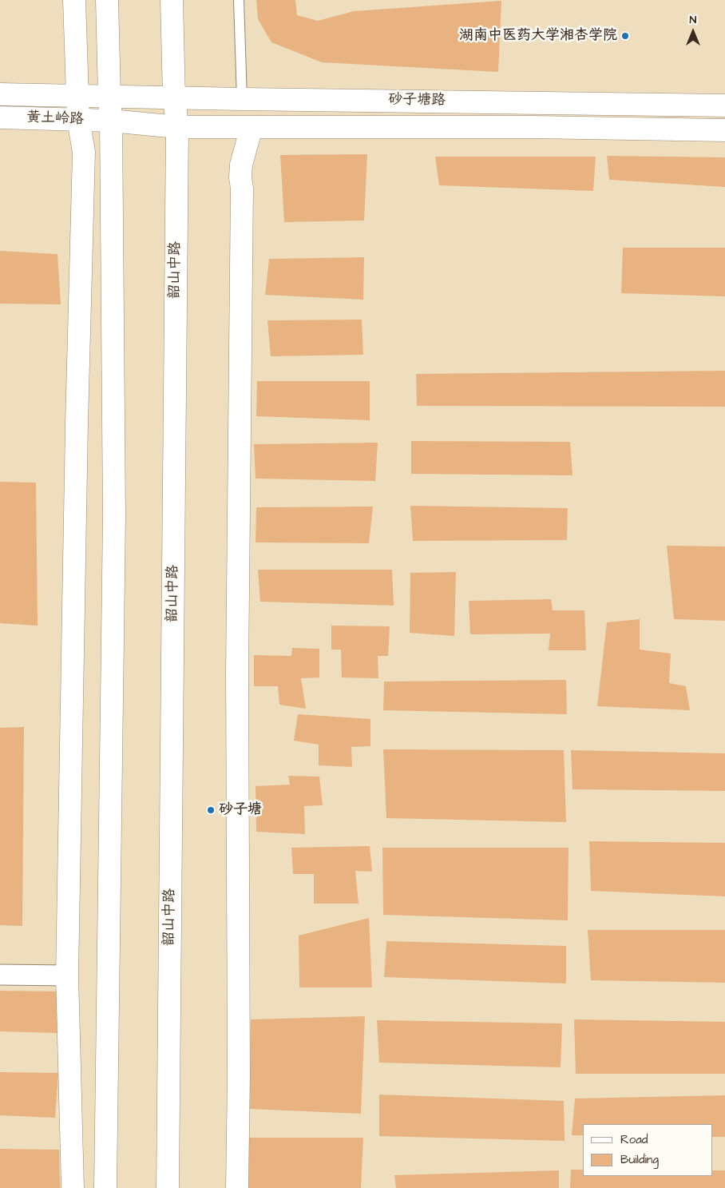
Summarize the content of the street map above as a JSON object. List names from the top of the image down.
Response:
{
  "streets": {
    "street": ["砂子塘路", "黄土岭路", "韶山中路"]
  },
  "crossings": [
    ["砂子塘路", "黄土岭路"],
    ["砂子塘路", "韶山中路"]
  ],
  "places": ["湖南中医药大学湘杏学院", "砂子塘"],
  "legend": ["Road", "Building"],
  "north": "top"
}
